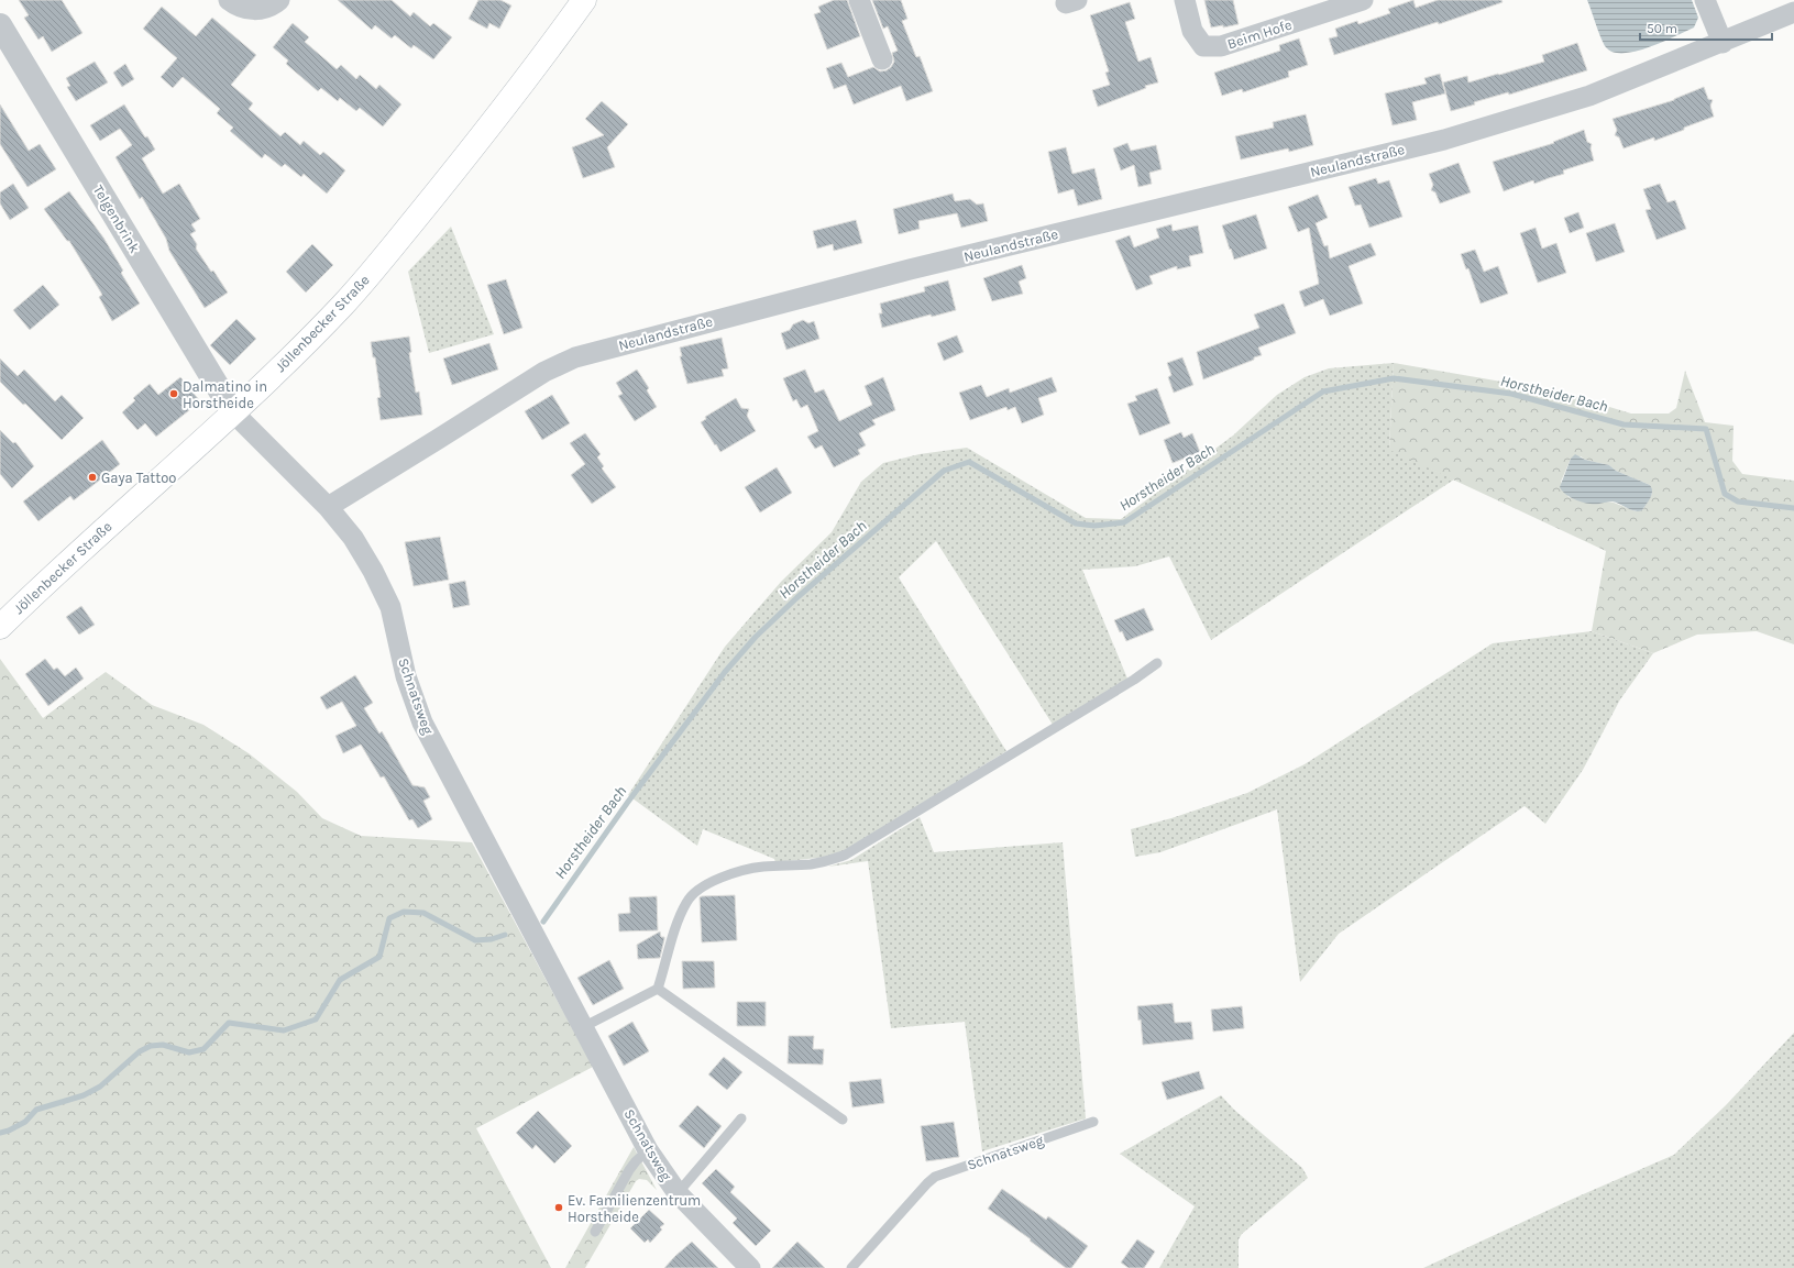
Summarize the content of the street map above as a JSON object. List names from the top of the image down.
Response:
{
  "streets": {
    "main road": ["Jöllenbecker Straße"],
    "street": [
      "Beim Hofe",
      "Neulandstraße",
      "Telgenbrink",
      "Schnatsweg"
    ]
  },
  "crossings": [
    ["Neulandstraße", "Schnatsweg"],
    ["Telgenbrink", "Jöllenbecker Straße"],
    ["Telgenbrink", "Schnatsweg"],
    ["Jöllenbecker Straße", "Schnatsweg"]
  ],
  "water": ["Horstheider Bach"],
  "places": ["Dalmatino in Horstheide", "Gaya Tattoo", "Ev. Familienzentrum Horstheide"],
  "scale_bar": "50 m"
}
